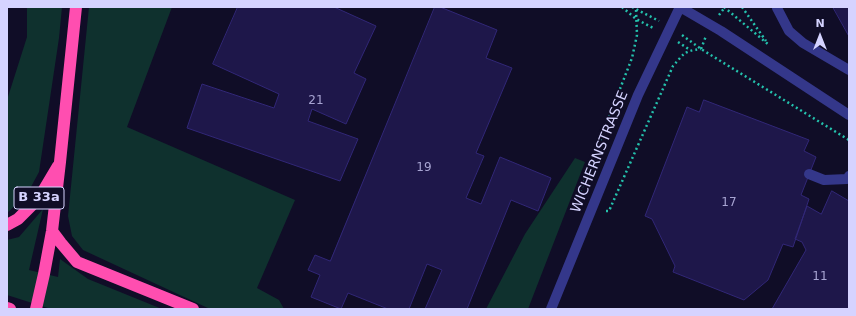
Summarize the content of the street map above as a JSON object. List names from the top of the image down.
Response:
{
  "streets": {
    "highway": ["B 33a"],
    "street": ["WICHERNSTRASSE"]
  },
  "house_numbers": [
    "21",
    "19",
    "17",
    "11"
  ],
  "north": "top"
}
